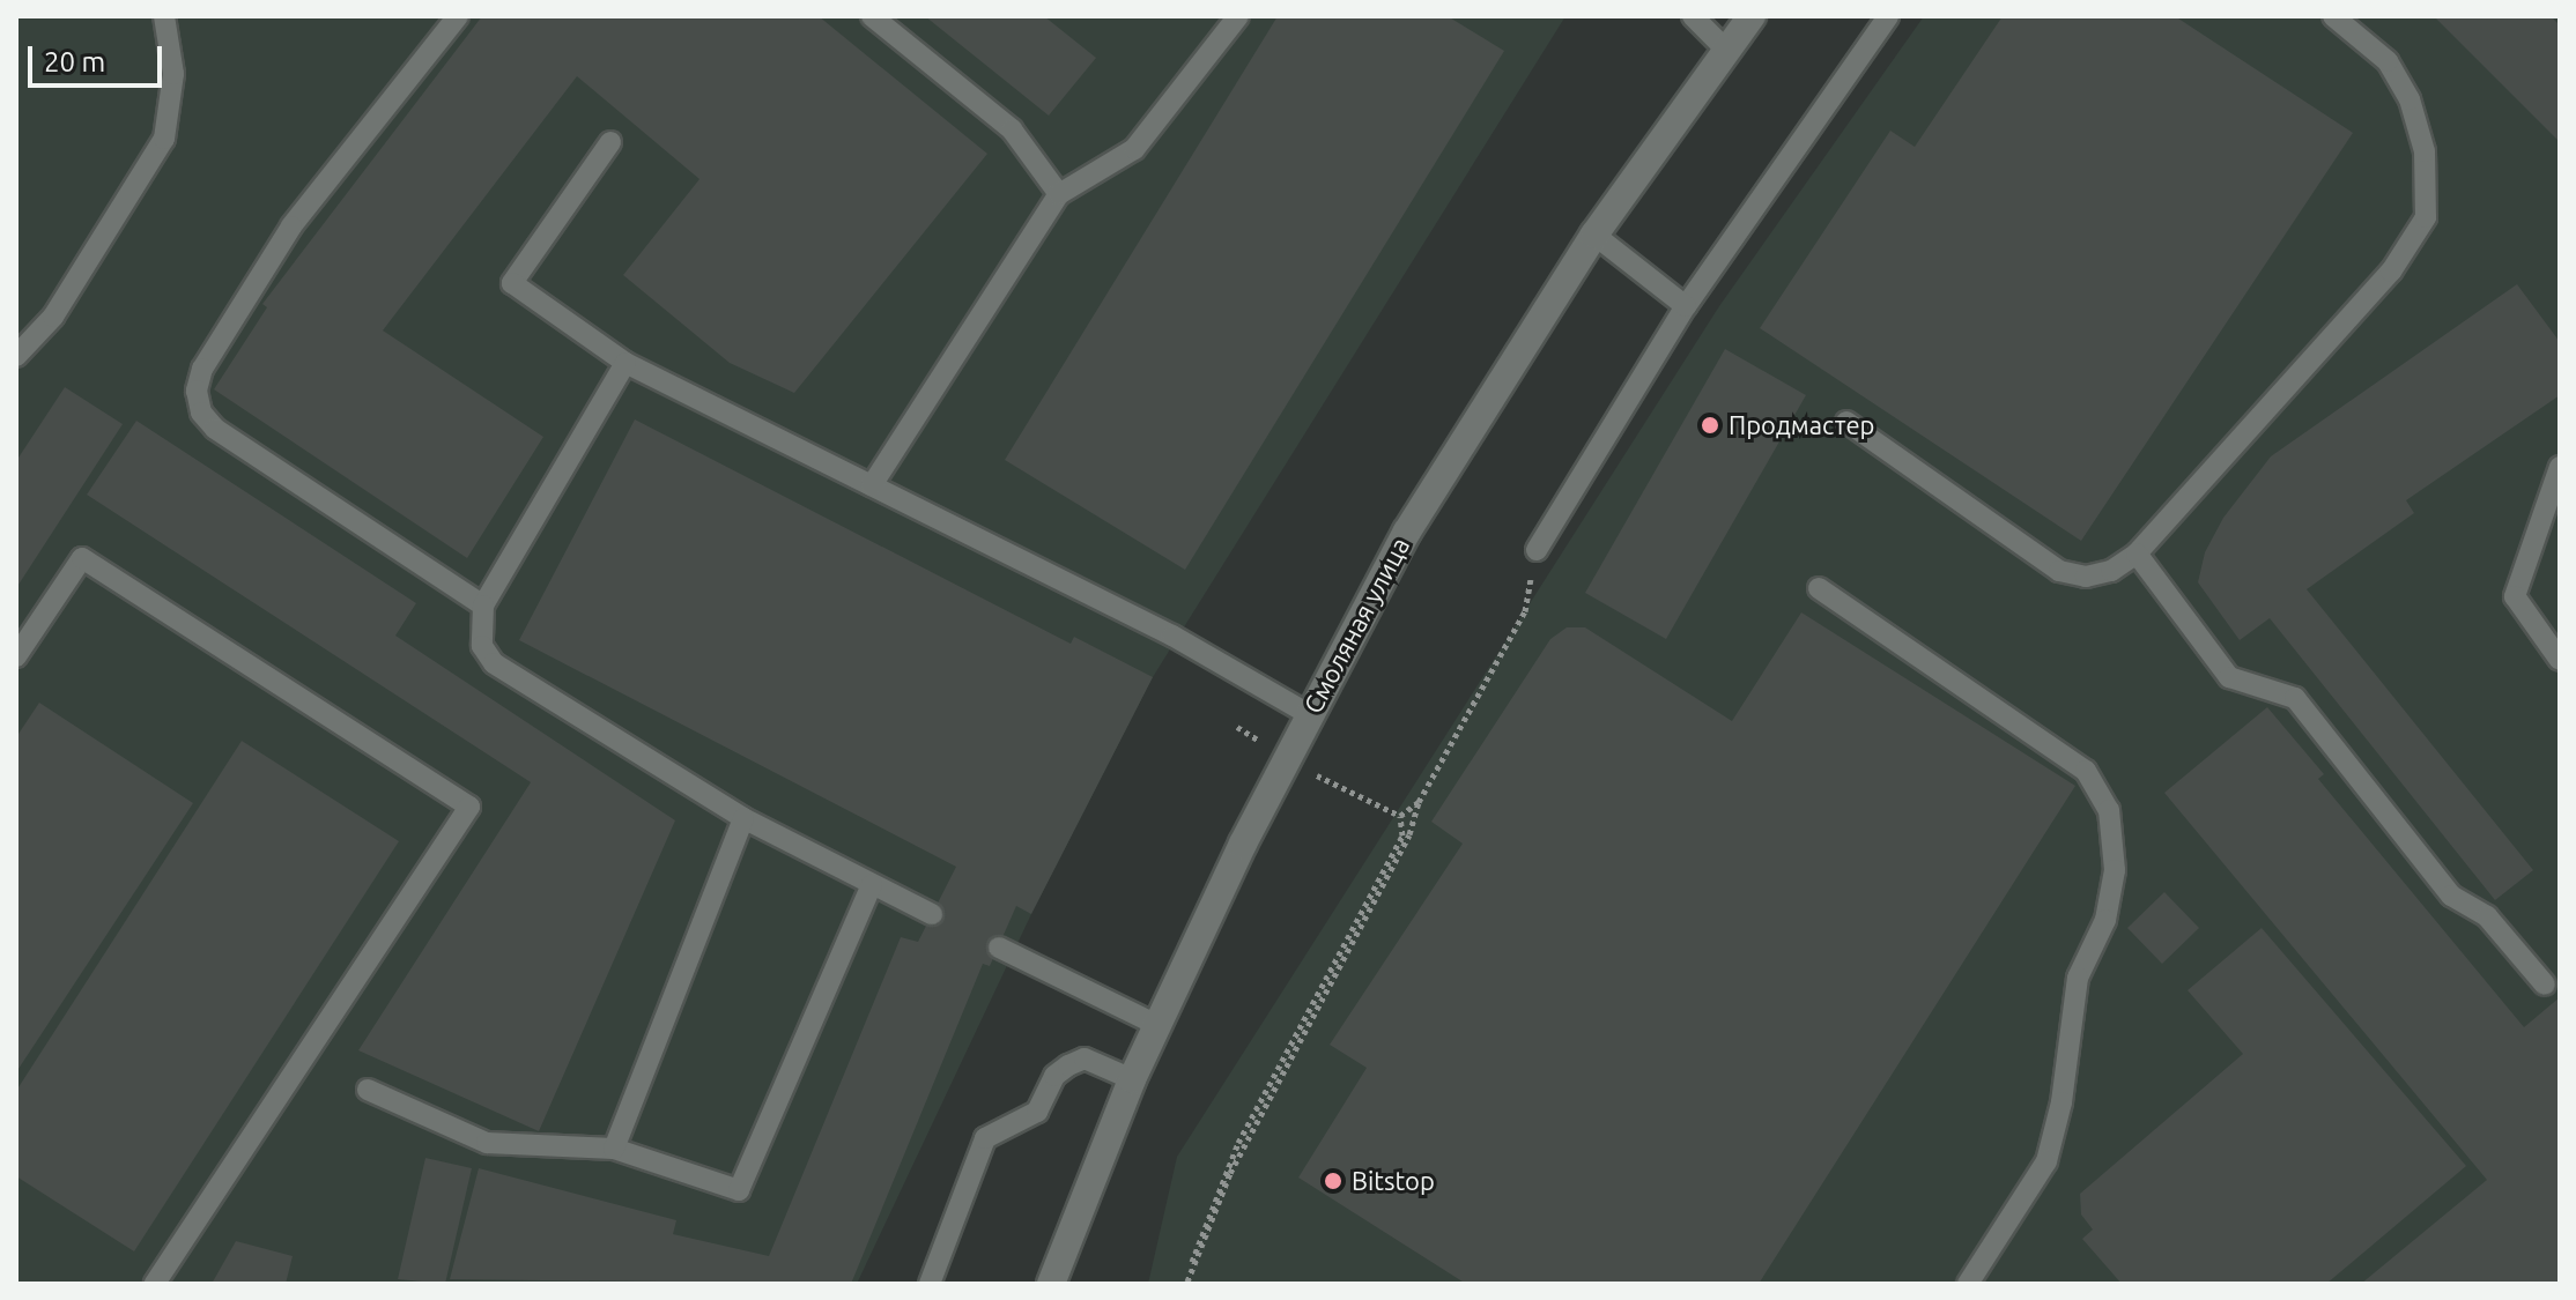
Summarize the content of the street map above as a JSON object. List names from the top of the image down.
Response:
{
  "streets": {
    "street": ["Смоляная улица"]
  },
  "places": ["Продмастер", "Bitstop"],
  "scale_bar": "20 m"
}
